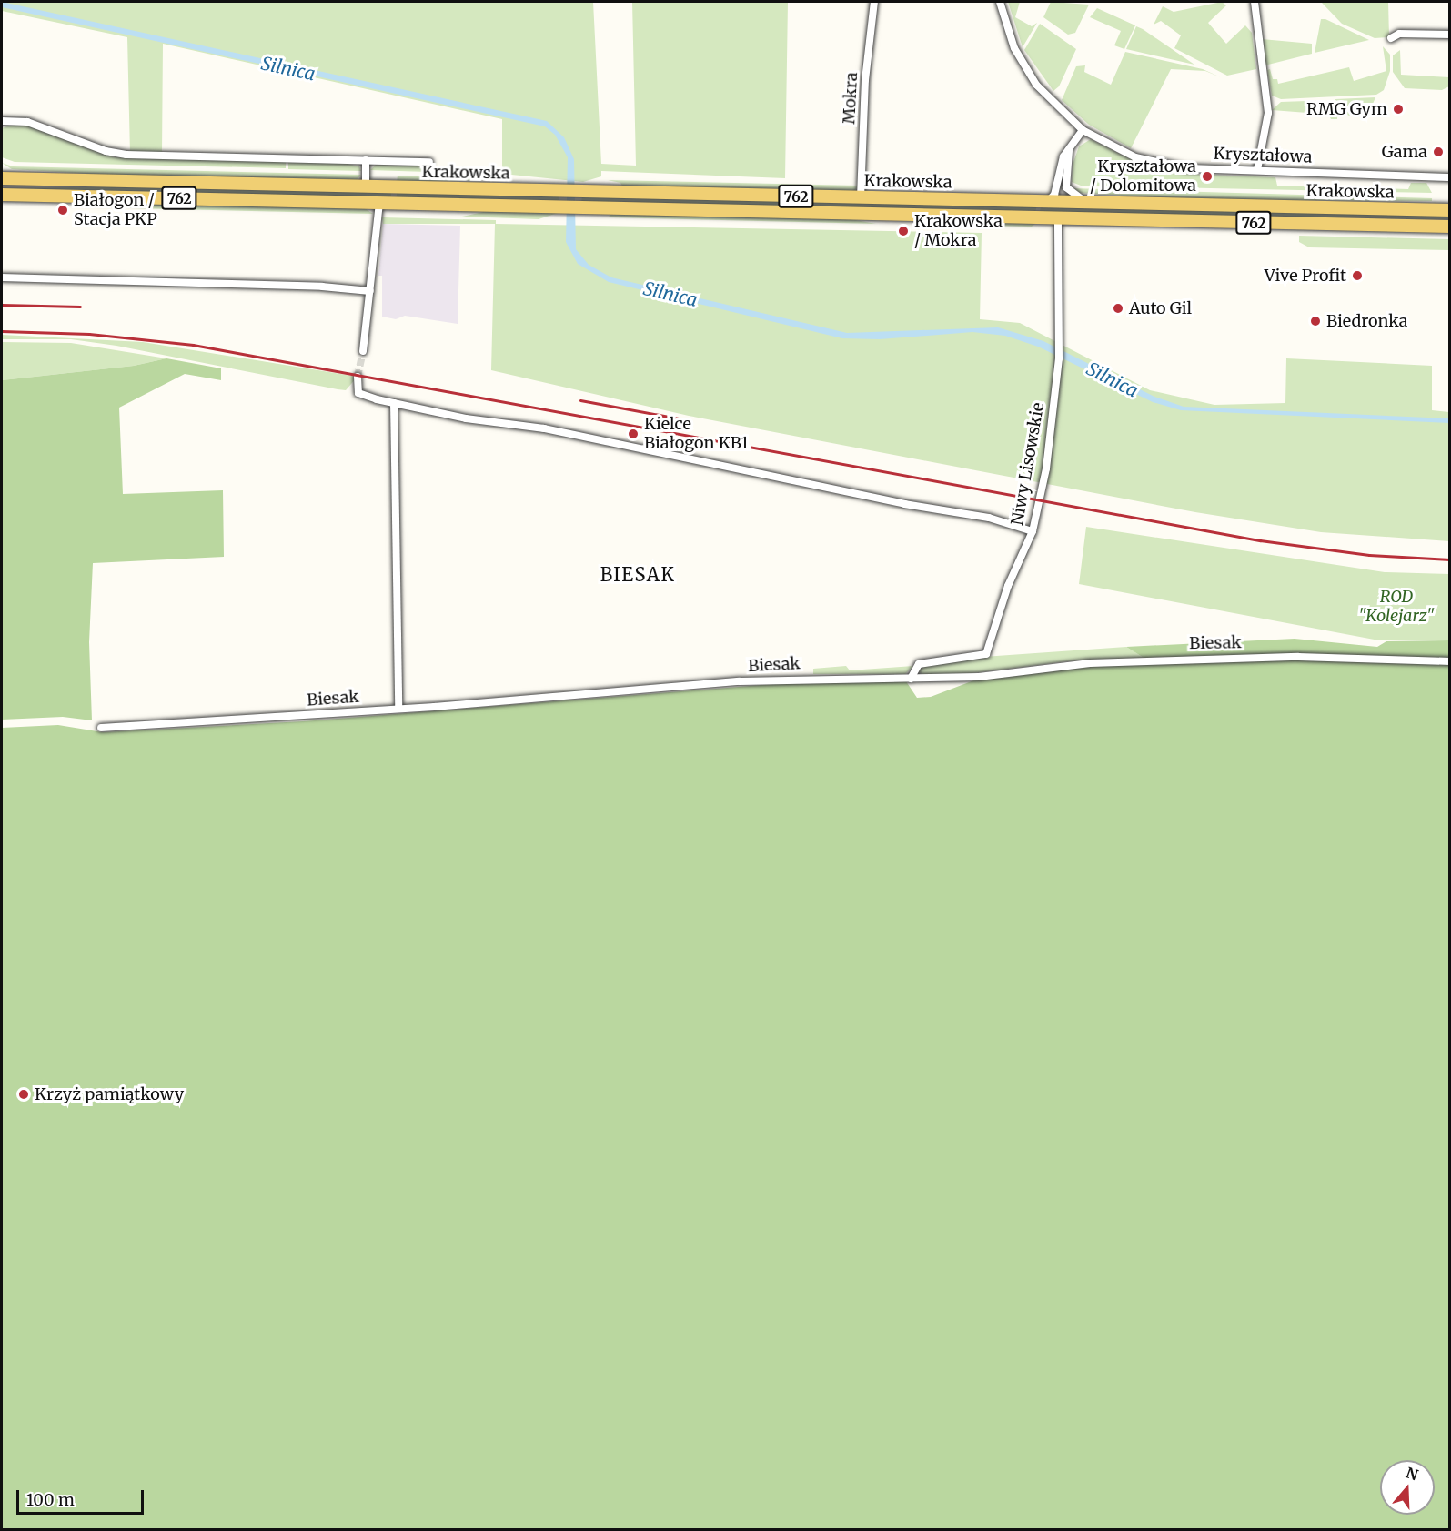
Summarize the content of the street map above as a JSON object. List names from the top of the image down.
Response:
{
  "streets": {
    "main road": ["Krakowska", "762"],
    "street": [
      "Mokra",
      "Kryształowa",
      "Niwy Lisowskie",
      "Biesak"
    ]
  },
  "crossings": [
    ["Mokra", "Krakowska"],
    ["Krakowska", "Niwy Lisowskie"],
    ["Niwy Lisowskie", "Biesak"]
  ],
  "districts": ["BIESAK"],
  "water": ["Silnica"],
  "parks": ["ROD \"Kolejarz\""],
  "places": [
    "RMG Gym",
    "Gama",
    "Kryształowa / Dolomitowa",
    "Białogon / Stacja PKP",
    "Krakowska / Mokra",
    "Vive Profit",
    "Auto Gil",
    "Biedronka",
    "Kielce Białogon KB1",
    "Krzyż pamiątkowy"
  ],
  "scale_bar": "100 m",
  "north": "top"
}
